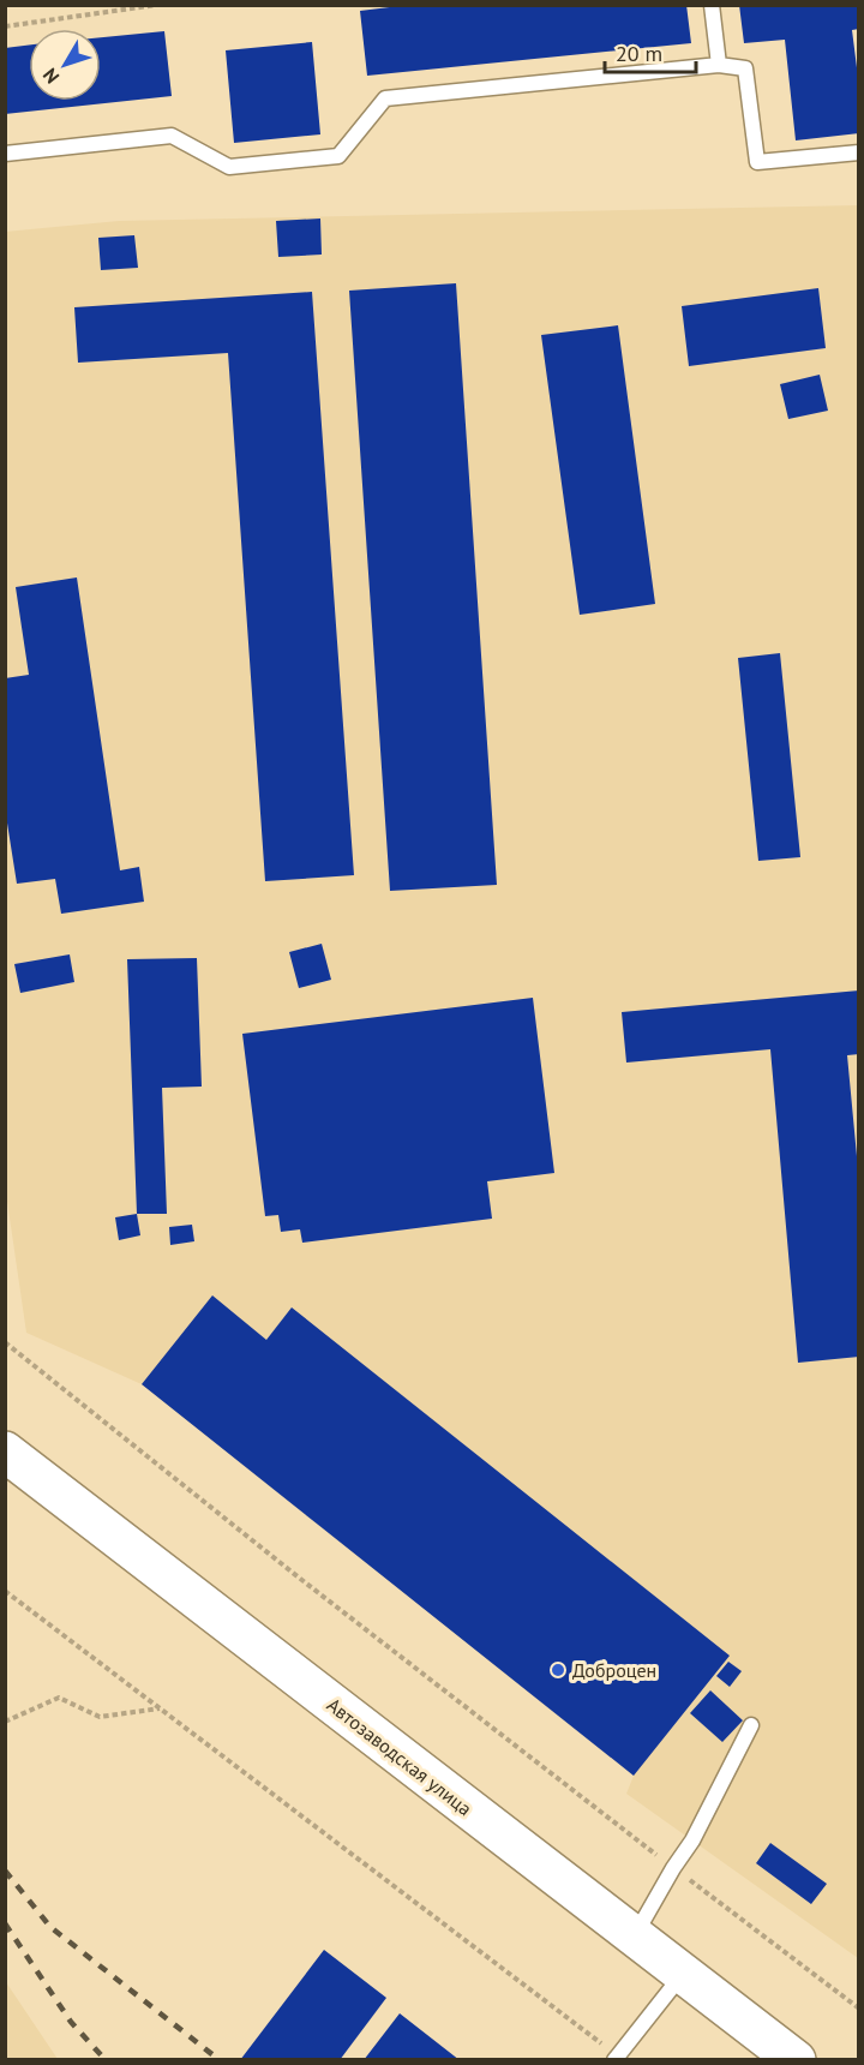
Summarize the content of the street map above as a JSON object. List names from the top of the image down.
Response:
{
  "streets": {
    "street": ["Автозаводская улица"]
  },
  "places": ["Доброцен"],
  "scale_bar": "20 m",
  "north": "bottom left"
}
